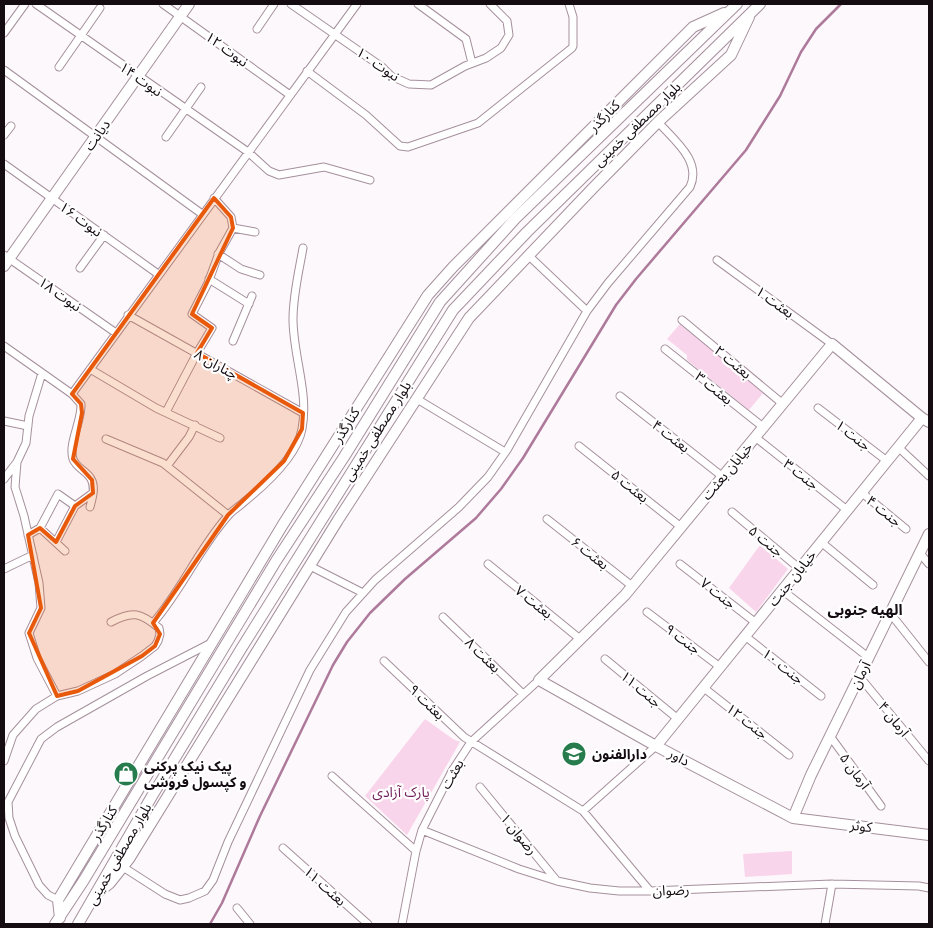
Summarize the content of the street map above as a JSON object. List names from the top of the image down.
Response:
{
  "streets": {
    "street": [
      "نبوت ۱۲",
      "نبوت ۱۰",
      "نبوت ۱۴",
      "کنارگذر",
      "بلوار مصطفی خمینی",
      "دیانت",
      "نبوت ۱۶",
      "نبوت ۱۸",
      "بعثت ۱",
      "بعثت ۲",
      "چناران ۸",
      "بعثت ۳",
      "جنت ۱",
      "بعثت ۴",
      "خیابان بعثت",
      "جنت ۳",
      "بعثت ۵",
      "جنت ۴",
      "جنت ۵",
      "بعثت ۶",
      "خیابان جنت",
      "جنت ۷",
      "بعثت ۷",
      "جنت ۹",
      "بعثت ۸",
      "جنت ۱۰",
      "آرمان",
      "جنت ۱۱",
      "بعثت ۹",
      "آرمان ۴",
      "جنت ۱۲",
      "داور",
      "آرمان ۵",
      "بعثت",
      "کوثر",
      "رضوان ۱",
      "بعثت ۱۱",
      "رضوان"
    ]
  },
  "crossings": [
    ["نبوت ۱۲", "دیانت"],
    ["نبوت ۱۴", "دیانت"],
    ["کنارگذر", "بلوار مصطفی خمینی"],
    ["دیانت", "نبوت ۱۶"],
    ["دیانت", "نبوت ۱۸"],
    ["بعثت ۱", "خیابان بعثت"],
    ["بعثت ۲", "خیابان بعثت"],
    ["بعثت ۳", "خیابان بعثت"],
    ["جنت ۱", "خیابان جنت"],
    ["بعثت ۴", "خیابان بعثت"],
    ["خیابان بعثت", "جنت ۳"],
    ["خیابان بعثت", "بعثت ۵"],
    ["خیابان بعثت", "بعثت ۶"],
    ["خیابان بعثت", "بعثت ۷"],
    ["خیابان بعثت", "داور"],
    ["خیابان بعثت", "بعثت"],
    ["جنت ۳", "خیابان جنت"],
    ["جنت ۴", "خیابان جنت"],
    ["جنت ۵", "خیابان جنت"],
    ["خیابان جنت", "جنت ۷"],
    ["خیابان جنت", "جنت ۹"],
    ["خیابان جنت", "جنت ۱۰"],
    ["خیابان جنت", "جنت ۱۱"],
    ["خیابان جنت", "جنت ۱۲"],
    ["خیابان جنت", "داور"],
    ["بعثت ۸", "بعثت"],
    ["آرمان", "آرمان ۴"],
    ["آرمان", "داور"],
    ["آرمان", "آرمان ۵"],
    ["آرمان", "کوثر"],
    ["بعثت ۹", "بعثت"],
    ["بعثت ۹", "رضوان"],
    ["داور", "بعثت"],
    ["داور", "کوثر"],
    ["بعثت", "رضوان"],
    ["رضوان ۱", "رضوان"]
  ],
  "districts": ["الهیه جنوبی"],
  "parks": ["پارک آزادی"],
  "places": {
    "school or university": ["دارالفنون"],
    "shop": ["پیک نیک پرکنی و کپسول فروشی"]
  }
}
